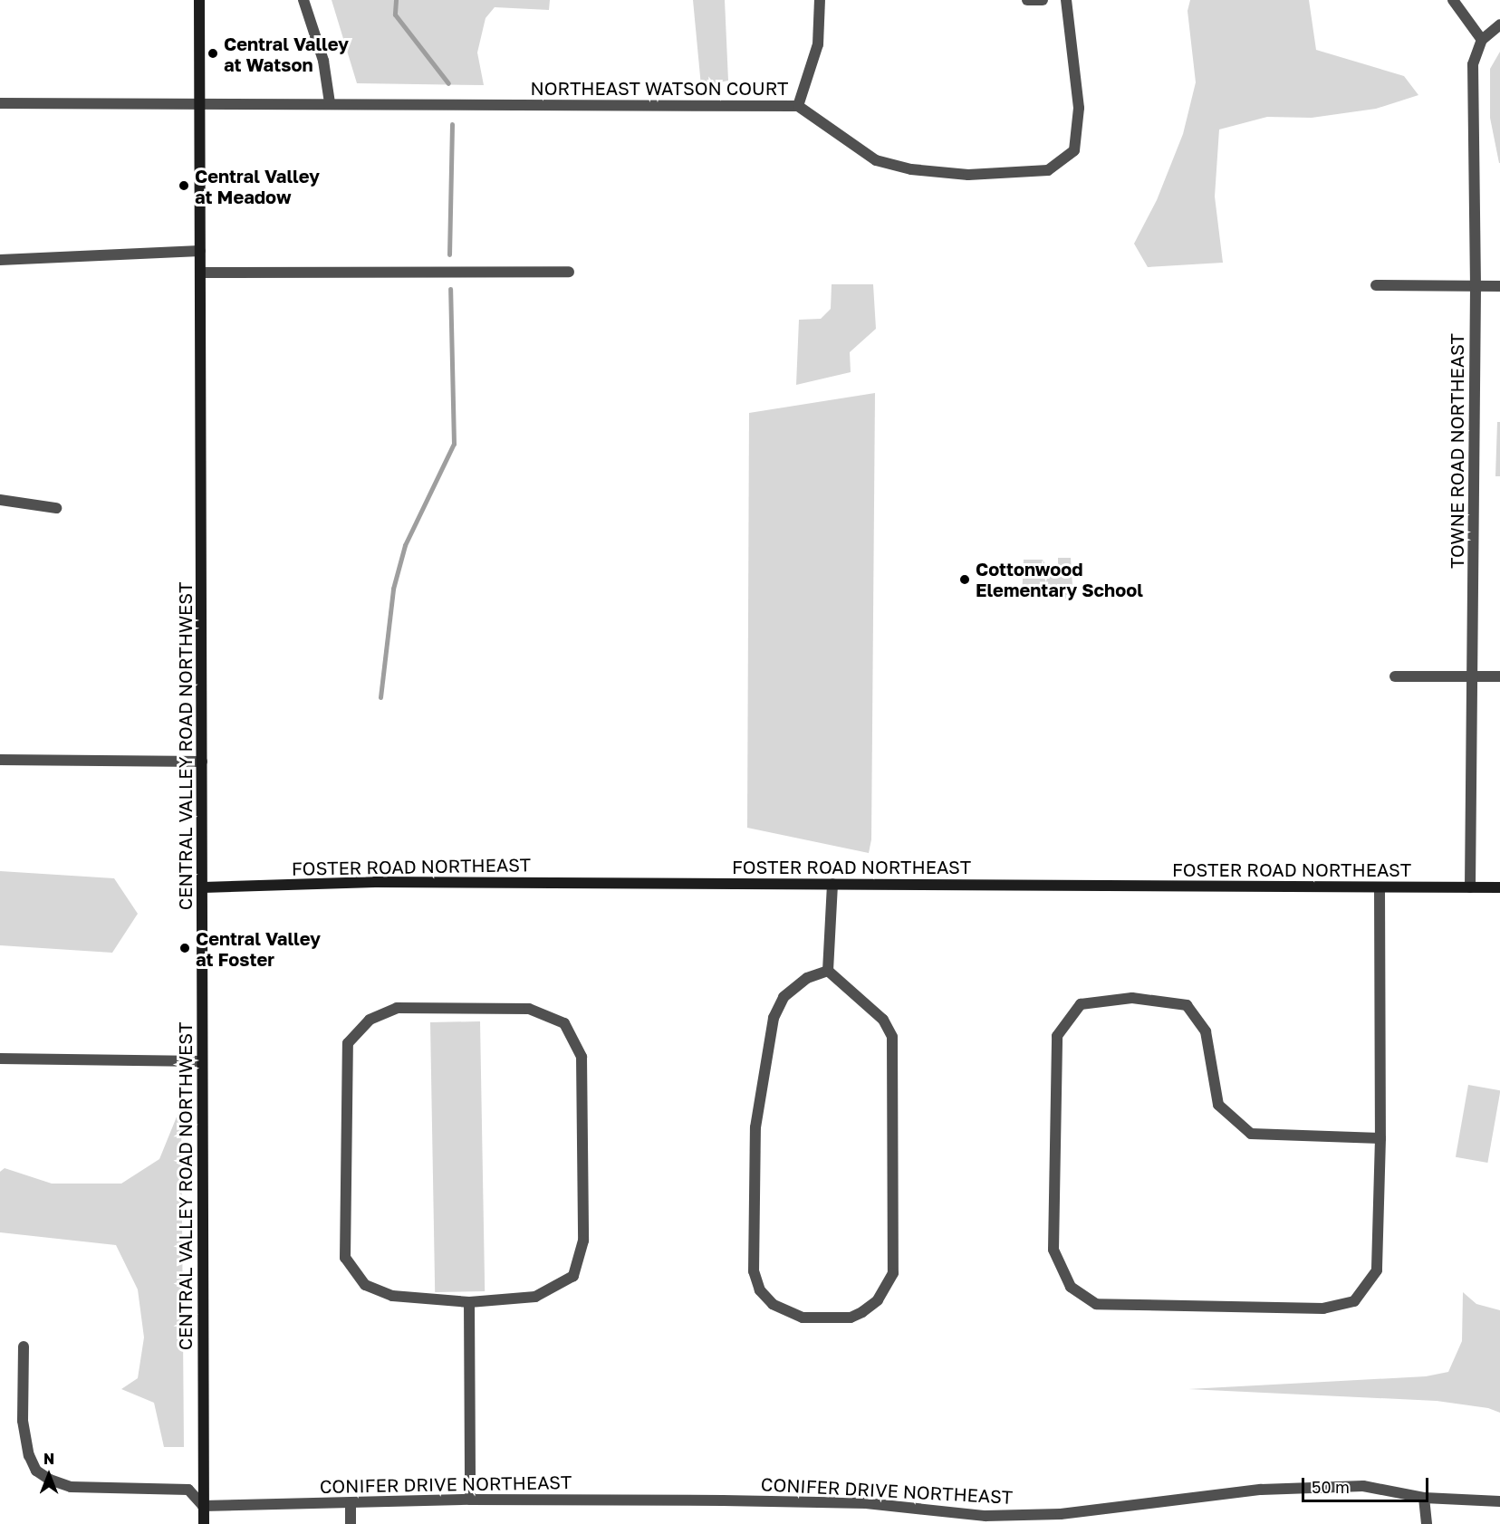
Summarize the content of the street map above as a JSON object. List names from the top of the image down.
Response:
{
  "streets": {
    "main road": ["CENTRAL VALLEY ROAD NORTHWEST", "FOSTER ROAD NORTHEAST"],
    "street": ["NORTHEAST WATSON COURT", "TOWNE ROAD NORTHEAST", "CONIFER DRIVE NORTHEAST"]
  },
  "crossings": [
    ["NORTHEAST WATSON COURT", "CENTRAL VALLEY ROAD NORTHWEST"],
    ["TOWNE ROAD NORTHEAST", "FOSTER ROAD NORTHEAST"],
    ["CENTRAL VALLEY ROAD NORTHWEST", "FOSTER ROAD NORTHEAST"],
    ["CENTRAL VALLEY ROAD NORTHWEST", "CONIFER DRIVE NORTHEAST"]
  ],
  "places": [
    "Central Valley at Watson",
    "Central Valley at Meadow",
    "Cottonwood Elementary School",
    "Central Valley at Foster"
  ],
  "scale_bar": "50 m",
  "north": "top"
}
